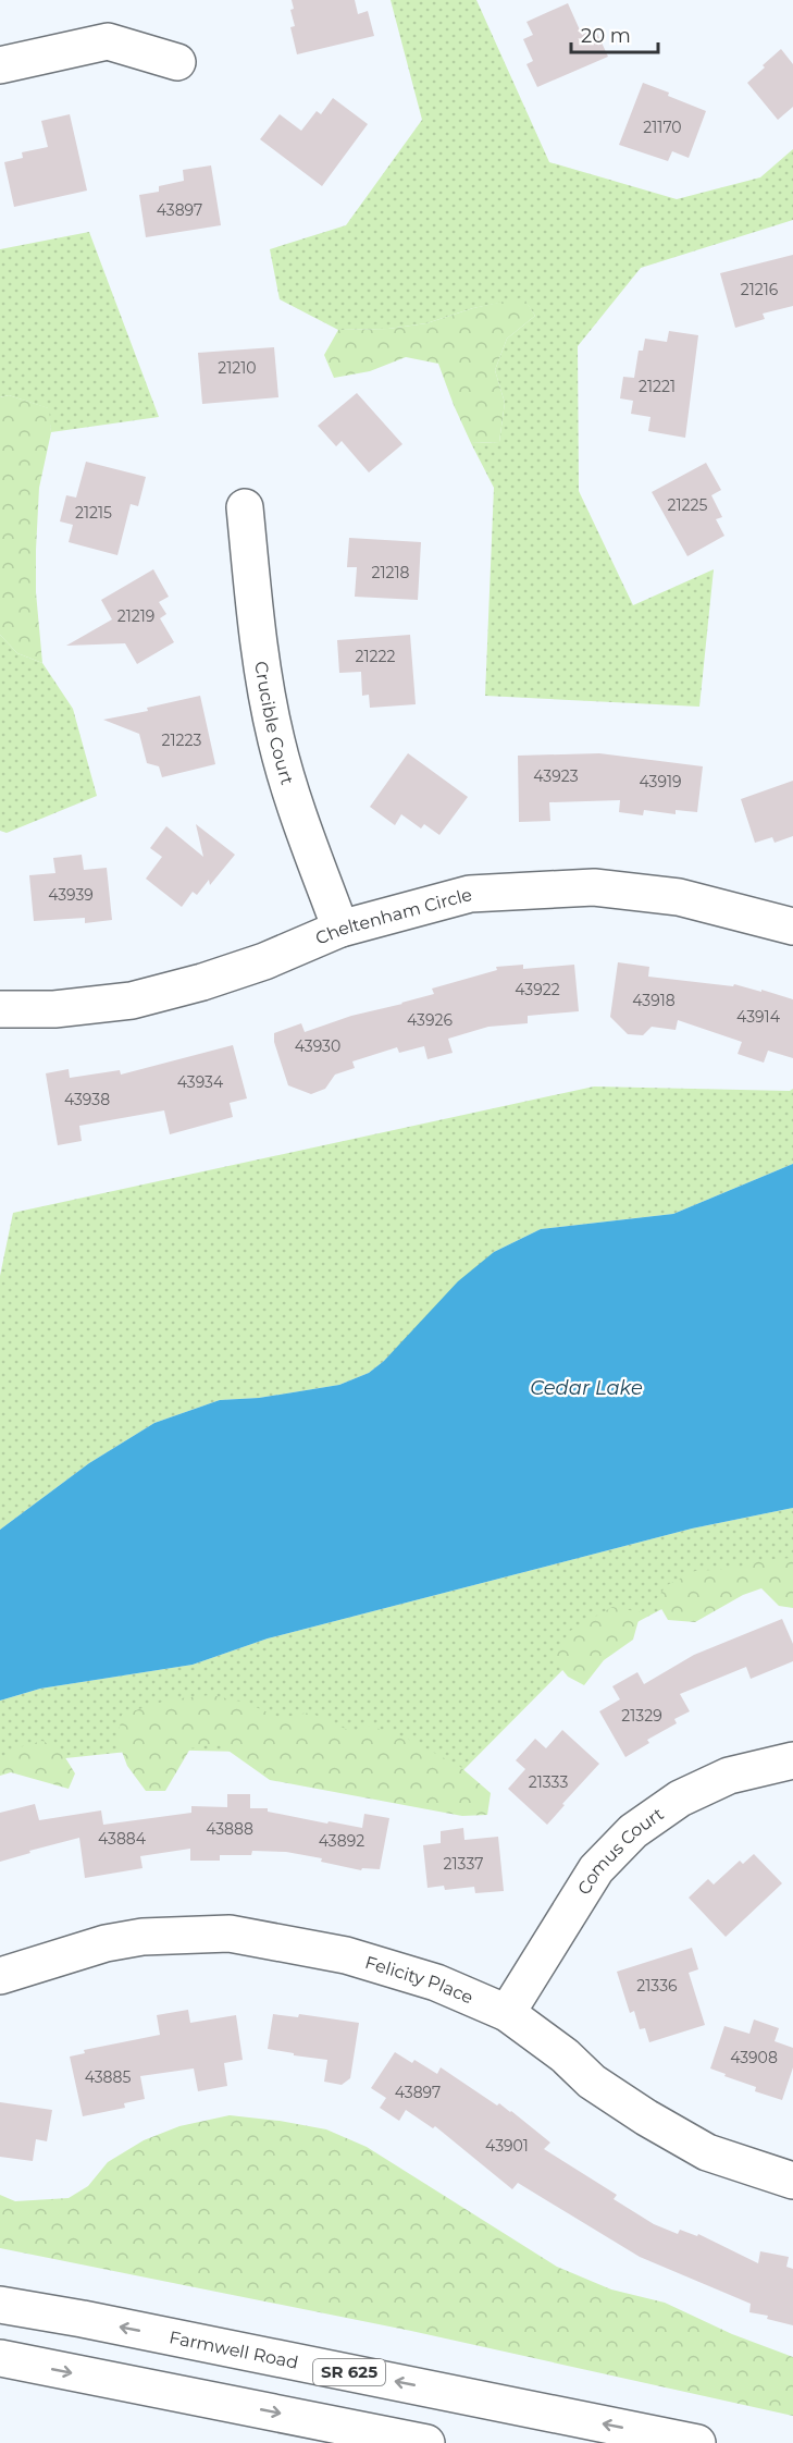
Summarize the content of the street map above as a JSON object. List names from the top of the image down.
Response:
{
  "streets": {
    "street": [
      "Crucible Court",
      "Cheltenham Circle",
      "Comus Court",
      "Felicity Place",
      "Farmwell Road",
      "SR 625"
    ]
  },
  "crossings": [
    ["Crucible Court", "Cheltenham Circle"],
    ["Comus Court", "Felicity Place"]
  ],
  "water": ["Cedar Lake"],
  "house_numbers": [
    "21170",
    "43897",
    "21216",
    "21210",
    "21221",
    "21225",
    "21215",
    "21218",
    "21219",
    "21222",
    "21223",
    "43923",
    "43919",
    "43939",
    "43922",
    "43918",
    "43914",
    "43926",
    "43930",
    "43934",
    "43938",
    "21329",
    "21333",
    "43888",
    "43884",
    "43892",
    "21337",
    "21336",
    "43908",
    "43885",
    "43897",
    "43901"
  ],
  "scale_bar": "20 m"
}
